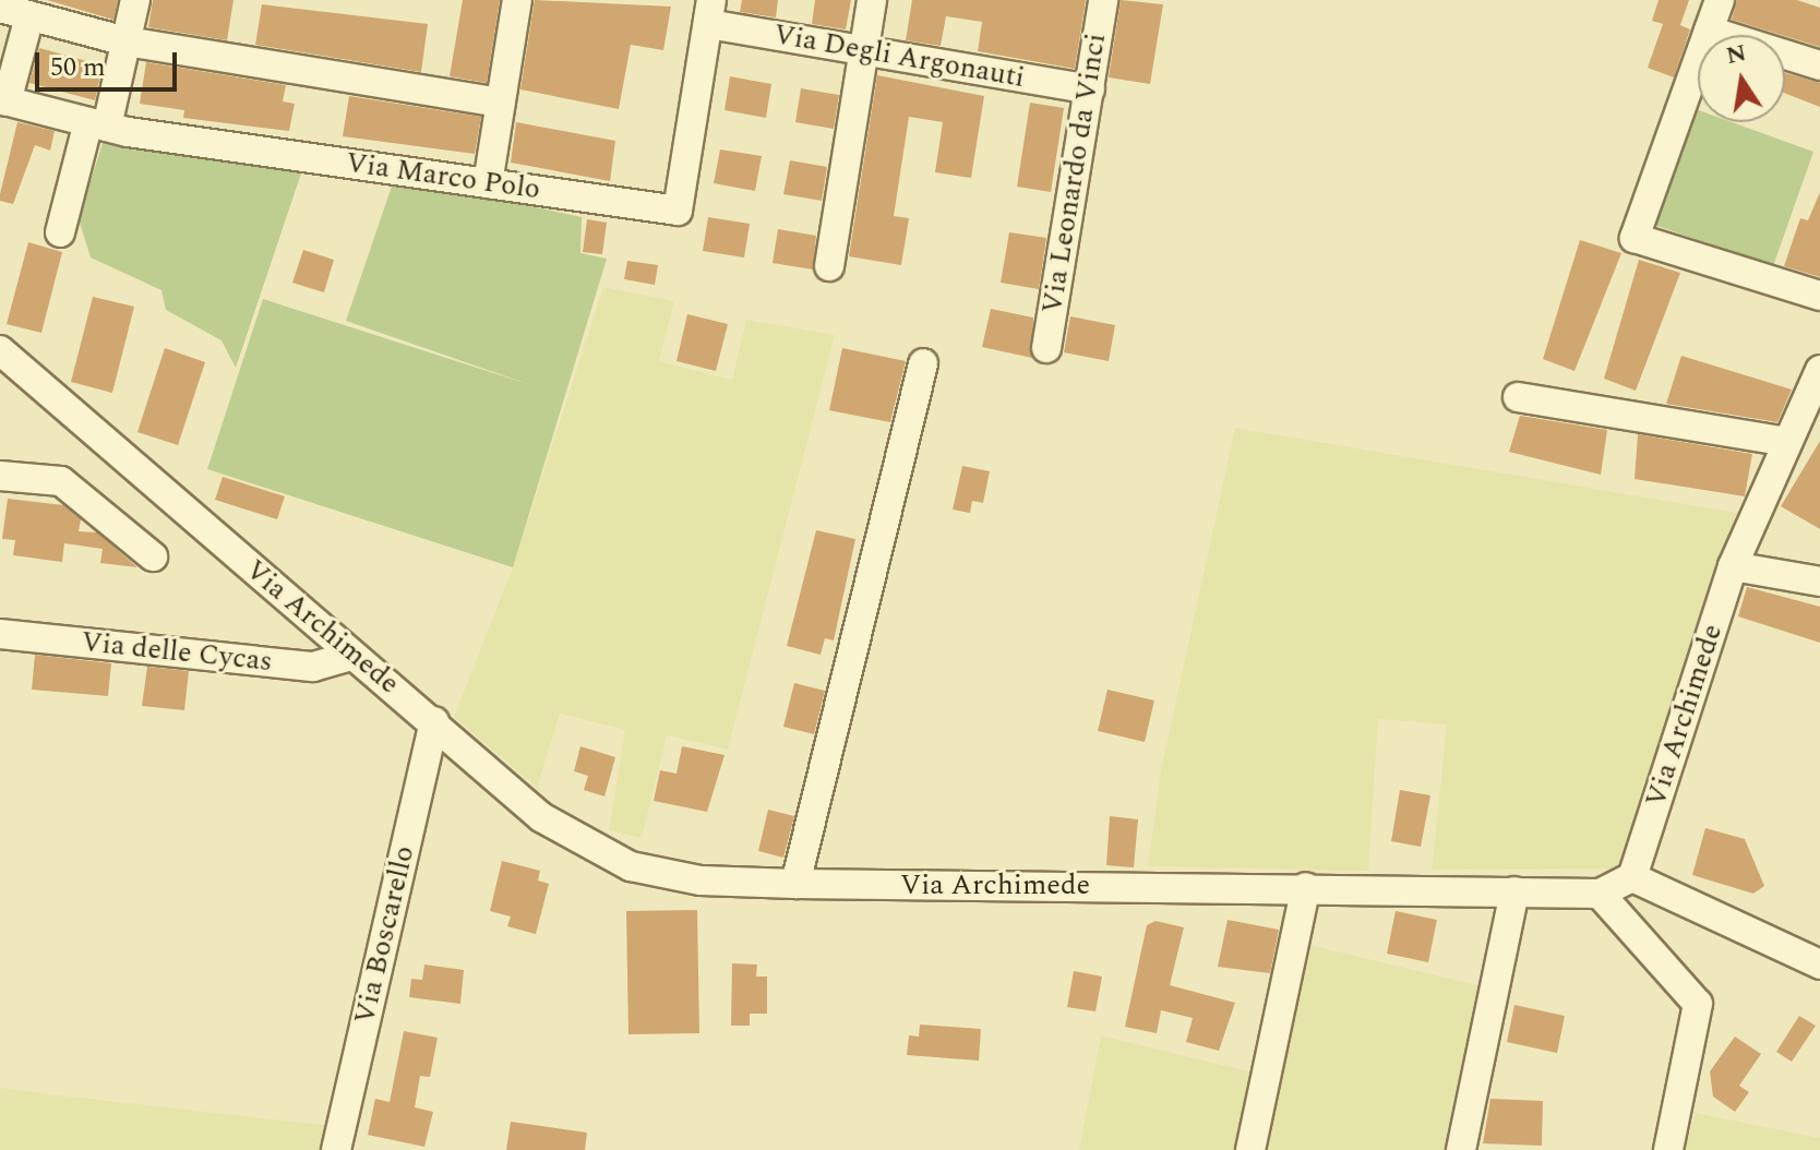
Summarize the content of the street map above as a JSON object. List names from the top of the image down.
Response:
{
  "streets": {
    "street": [
      "Via Degli Argonauti",
      "Via Leonardo da Vinci",
      "Via Marco Polo",
      "Via Archimede",
      "Via delle Cycas",
      "Via Boscarello"
    ]
  },
  "crossings": [
    ["Via Degli Argonauti", "Via Leonardo da Vinci"],
    ["Via Degli Argonauti", "Via Marco Polo"],
    ["Via Archimede", "Via delle Cycas"],
    ["Via Archimede", "Via Boscarello"]
  ],
  "scale_bar": "50 m",
  "north": "top"
}
